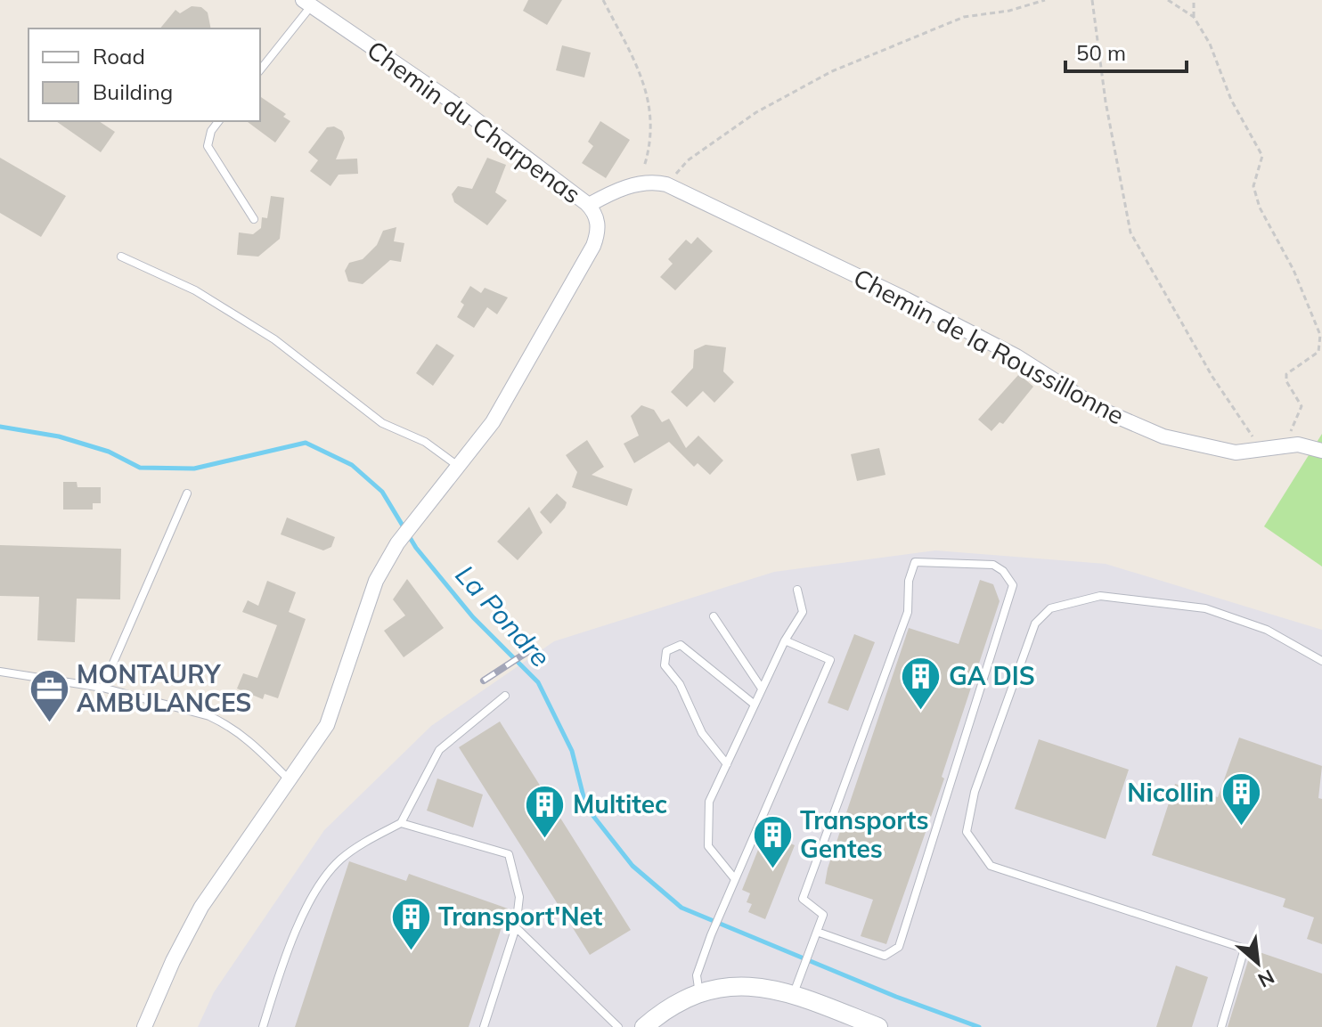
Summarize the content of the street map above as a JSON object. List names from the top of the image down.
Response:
{
  "streets": {
    "street": ["Chemin du Charpenas", "Chemin de la Roussillonne"]
  },
  "crossings": [
    ["Chemin du Charpenas", "Chemin de la Roussillonne"]
  ],
  "water": ["La Pondre"],
  "places": {
    "building": [
      "GA DIS",
      "Nicollin",
      "Multitec",
      "Transports Gentes",
      "Transport'Net"
    ],
    "office": ["MONTAURY AMBULANCES"]
  },
  "legend": ["Road", "Building"],
  "scale_bar": "50 m",
  "north": "bottom right"
}
